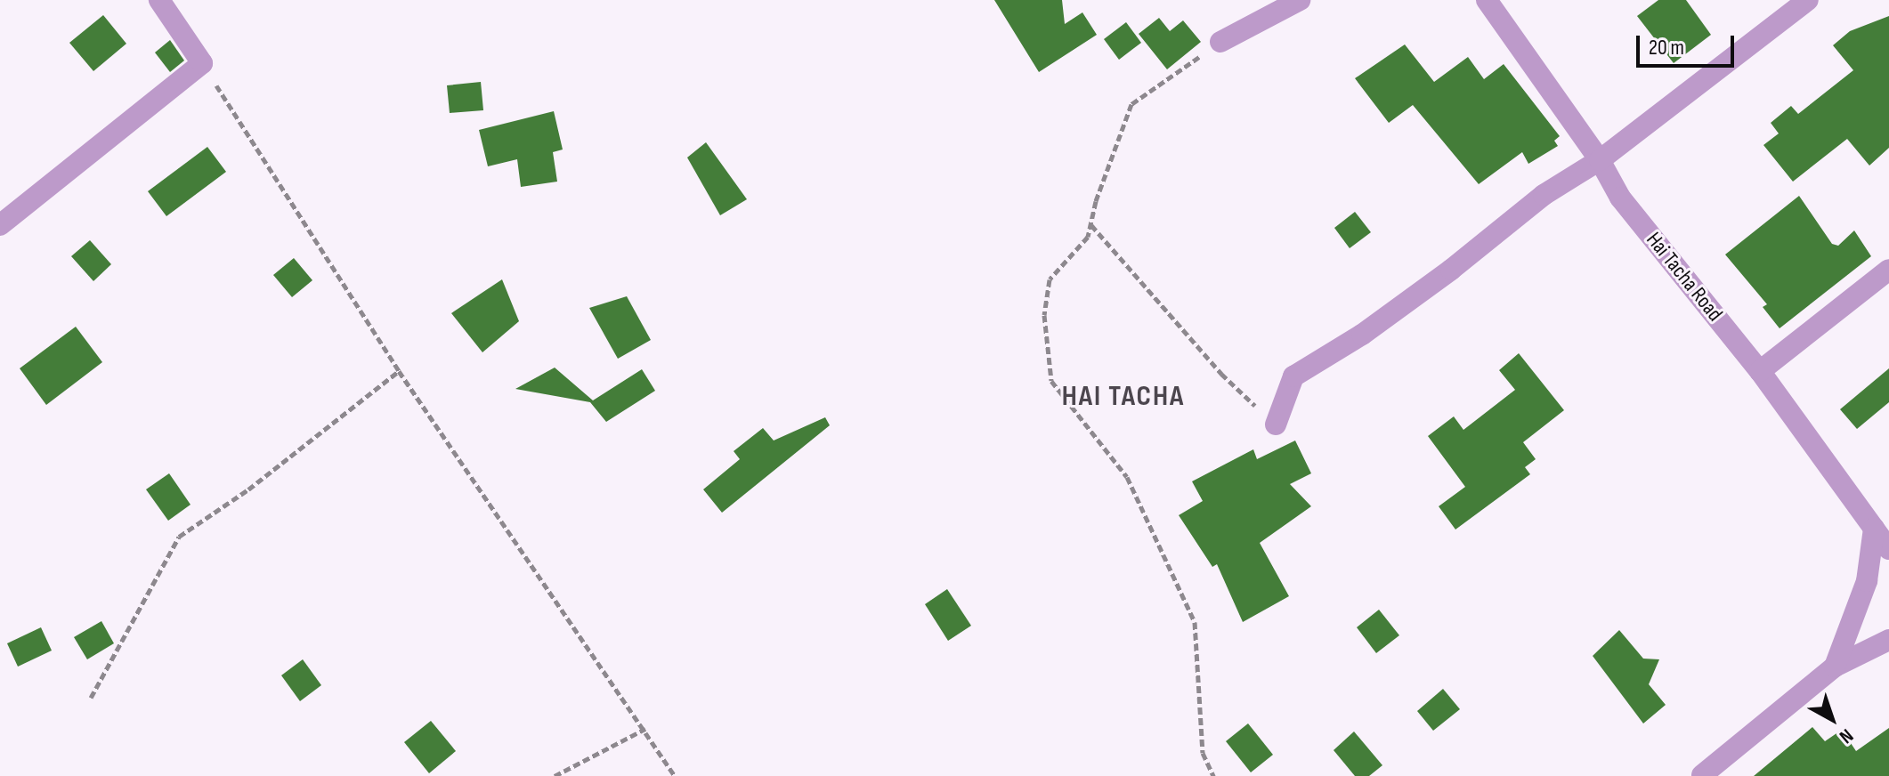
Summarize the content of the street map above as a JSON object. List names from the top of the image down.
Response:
{
  "streets": {
    "street": ["Hai Tacha Road"]
  },
  "districts": ["HAI TACHA"],
  "scale_bar": "20 m",
  "north": "bottom right"
}
